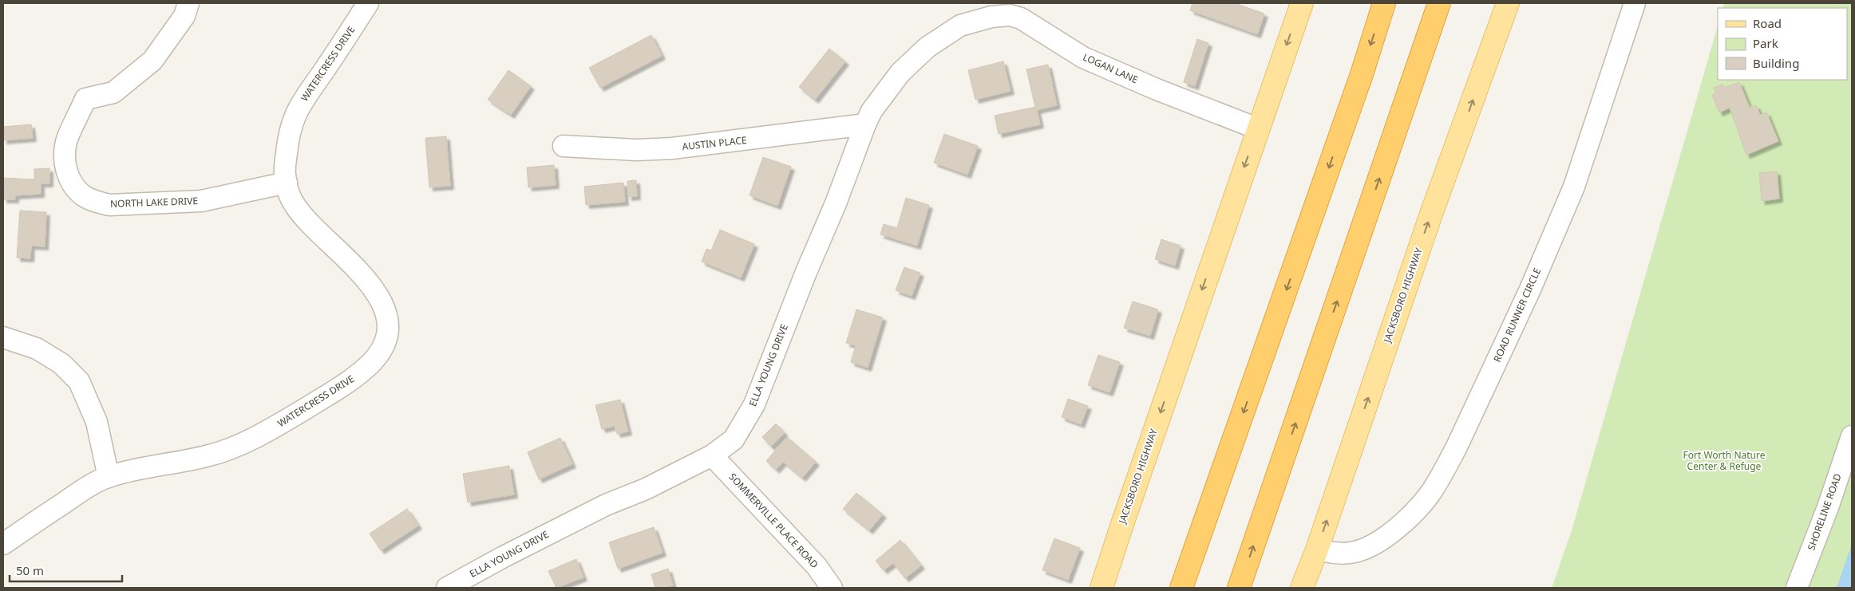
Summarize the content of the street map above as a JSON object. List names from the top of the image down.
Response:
{
  "streets": {
    "main road": ["JACKSBORO HIGHWAY"],
    "street": [
      "WATERCRESS DRIVE",
      "LOGAN LANE",
      "AUSTIN PLACE",
      "NORTH LAKE DRIVE",
      "ROAD RUNNER CIRCLE",
      "ELLA YOUNG DRIVE",
      "SHORELINE ROAD",
      "SOMMERVILLE PLACE ROAD"
    ]
  },
  "crossings": [
    ["WATERCRESS DRIVE", "NORTH LAKE DRIVE"],
    ["LOGAN LANE", "JACKSBORO HIGHWAY"],
    ["LOGAN LANE", "ELLA YOUNG DRIVE"],
    ["AUSTIN PLACE", "ELLA YOUNG DRIVE"],
    ["JACKSBORO HIGHWAY", "ROAD RUNNER CIRCLE"],
    ["ELLA YOUNG DRIVE", "SOMMERVILLE PLACE ROAD"]
  ],
  "parks": ["Fort Worth Nature Center & Refuge"],
  "legend": ["Road", "Park", "Building"],
  "scale_bar": "50 m"
}
